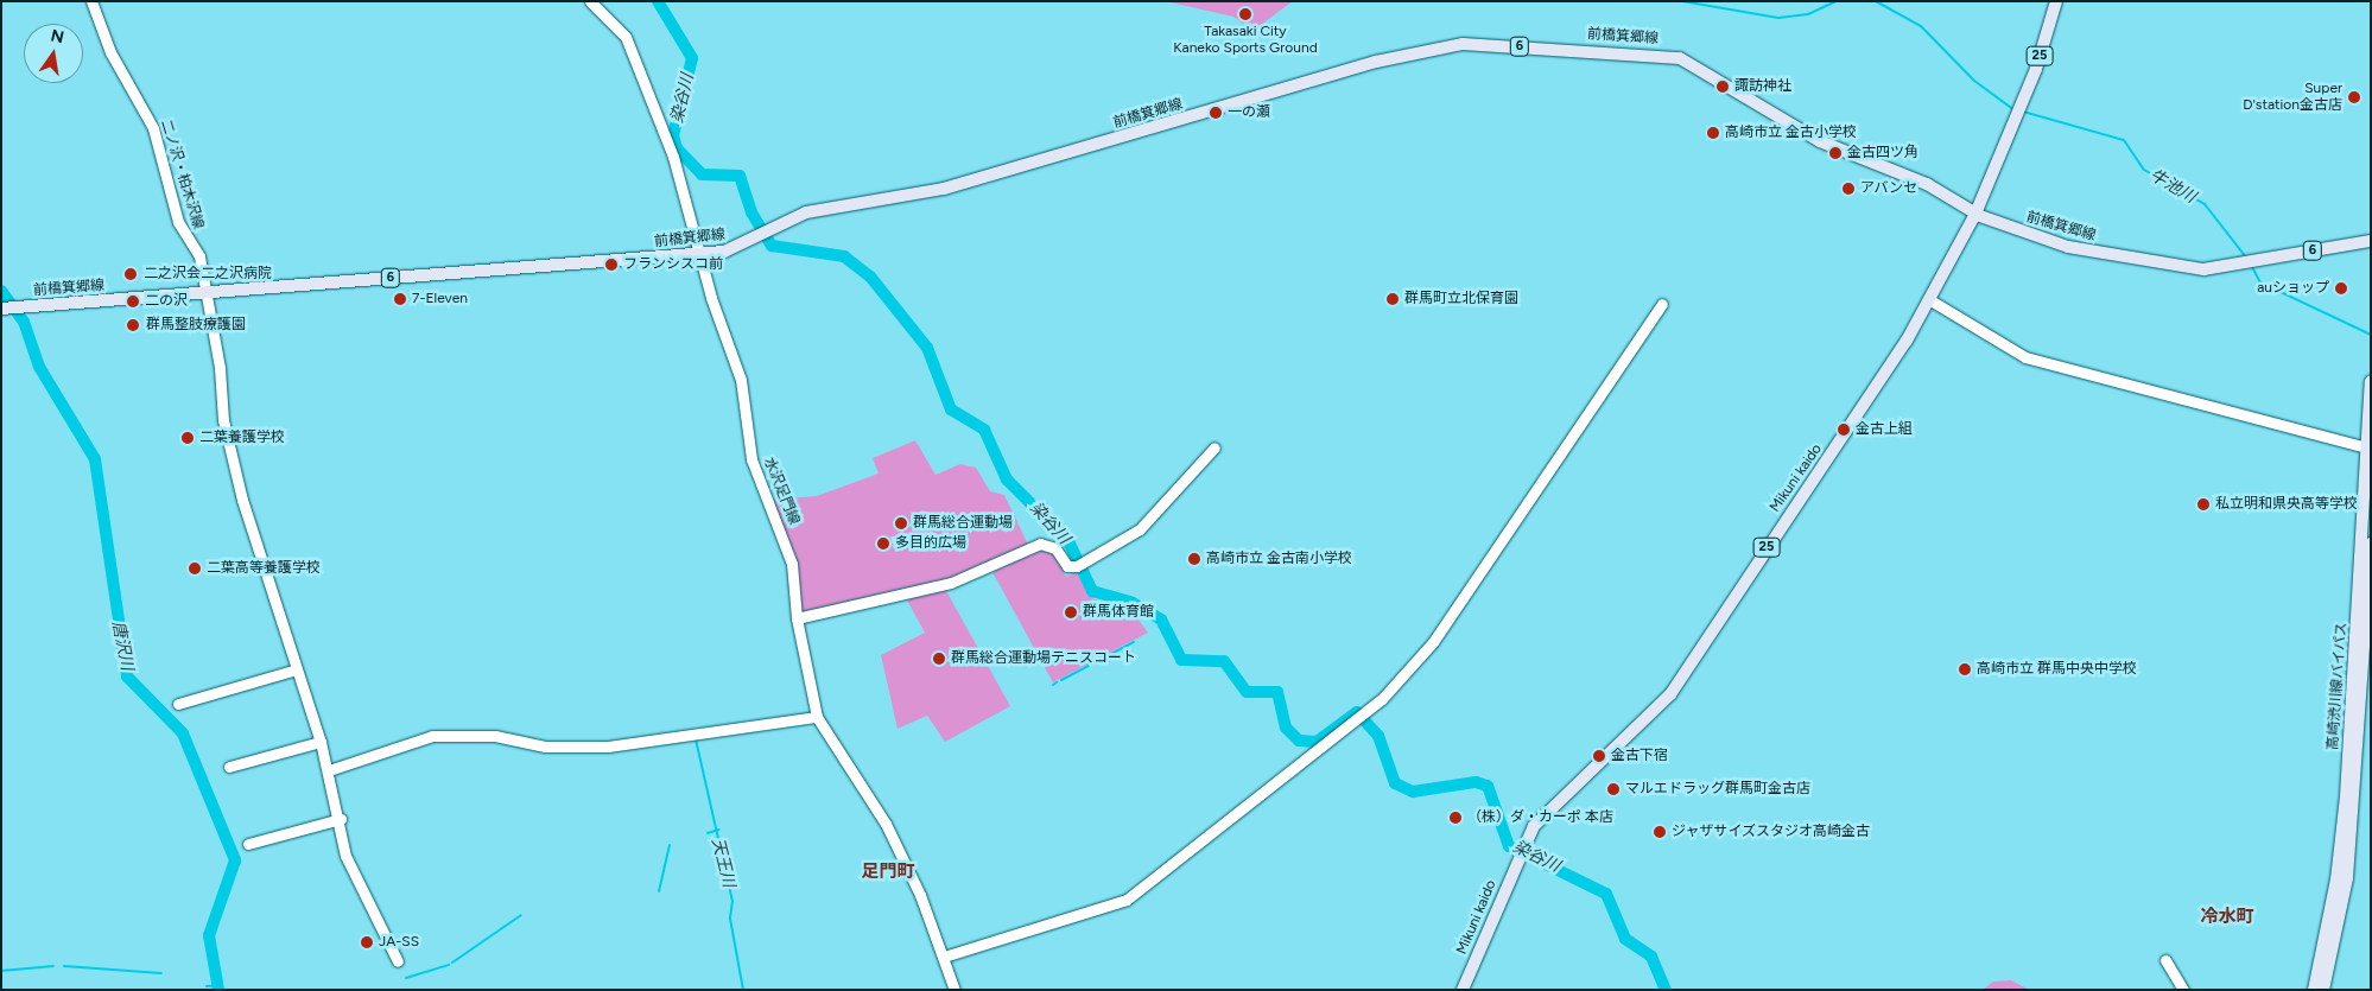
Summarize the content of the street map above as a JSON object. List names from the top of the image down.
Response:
{
  "streets": {
    "main road": [
      "前橋箕郷線",
      "6",
      "25",
      "Mikuni kaido",
      "高崎渋川線バイパス"
    ],
    "street": ["二ノ沢・柏木沢線", "水沢足門線"]
  },
  "crossings": [
    ["前橋箕郷線", "二ノ沢・柏木沢線"],
    ["前橋箕郷線", "Mikuni kaido"],
    ["前橋箕郷線", "水沢足門線"]
  ],
  "districts": ["足門町", "冷水町"],
  "water": [
    "染谷川",
    "牛池川",
    "唐沢川",
    "天王川"
  ],
  "places": [
    "Takasaki City Kaneko Sports Ground",
    "諏訪神社",
    "Super D'station金古店",
    "一の瀬",
    "高崎市立 金古小学校",
    "金古四ツ角",
    "アバンセ",
    "フランシスコ前",
    "二之沢会二之沢病院",
    "auショップ",
    "7-Eleven",
    "群馬町立北保育園",
    "二の沢",
    "群馬整肢療護園",
    "金古上組",
    "二葉養護学校",
    "私立明和県央高等学校",
    "群馬総合運動場",
    "多目的広場",
    "高崎市立 金古南小学校",
    "二葉高等養護学校",
    "群馬体育館",
    "群馬総合運動場テニスコート",
    "高崎市立 群馬中央中学校",
    "金古下宿",
    "マルエドラッグ群馬町金古店",
    "（株）ダ・カーポ 本店",
    "ジャザサイズスタジオ高崎金古",
    "JA-SS"
  ],
  "north": "top"
}
